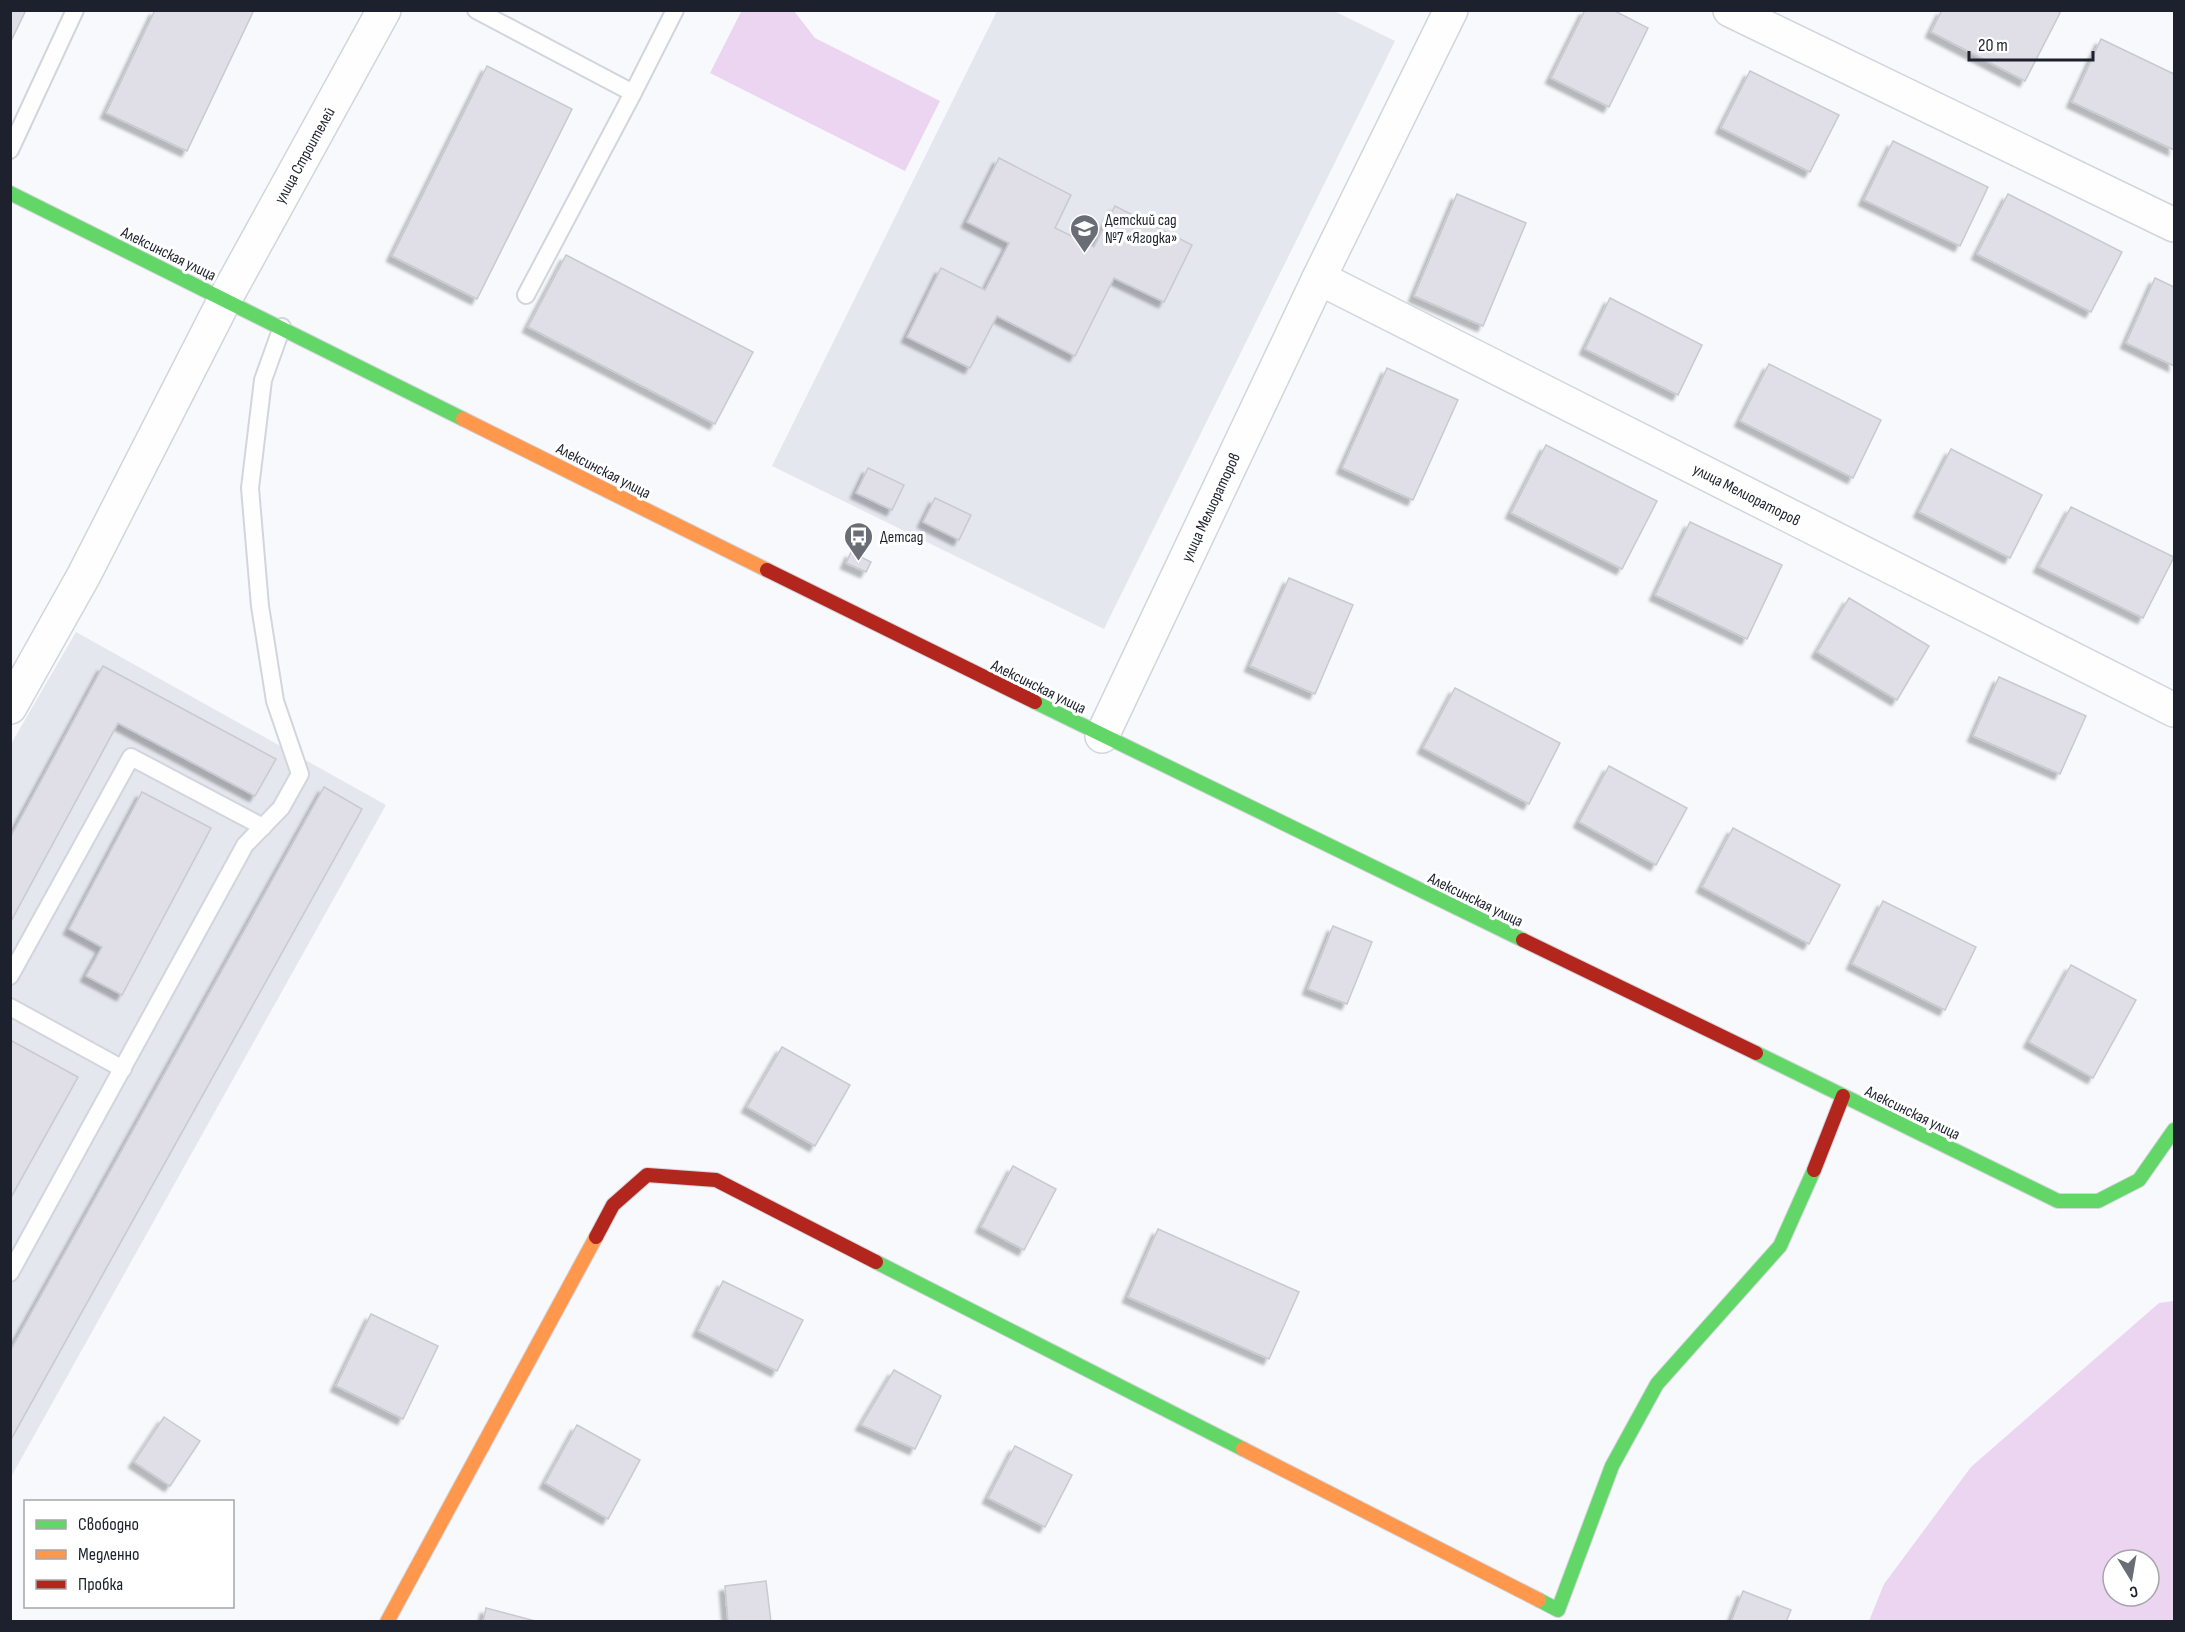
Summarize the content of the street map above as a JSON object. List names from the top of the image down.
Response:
{
  "streets": {
    "street": ["улица Строителей", "Алексинская улица", "улица Мелиораторов"]
  },
  "crossings": [
    ["улица Строителей", "Алексинская улица"],
    ["Алексинская улица", "улица Мелиораторов"]
  ],
  "places": {
    "school or university": ["Детский сад №7 «Ягодка»"],
    "bus stop": ["Детсад"]
  },
  "legend": ["Свободно", "Медленно", "Пробка"],
  "scale_bar": "20 m",
  "north": "bottom"
}
